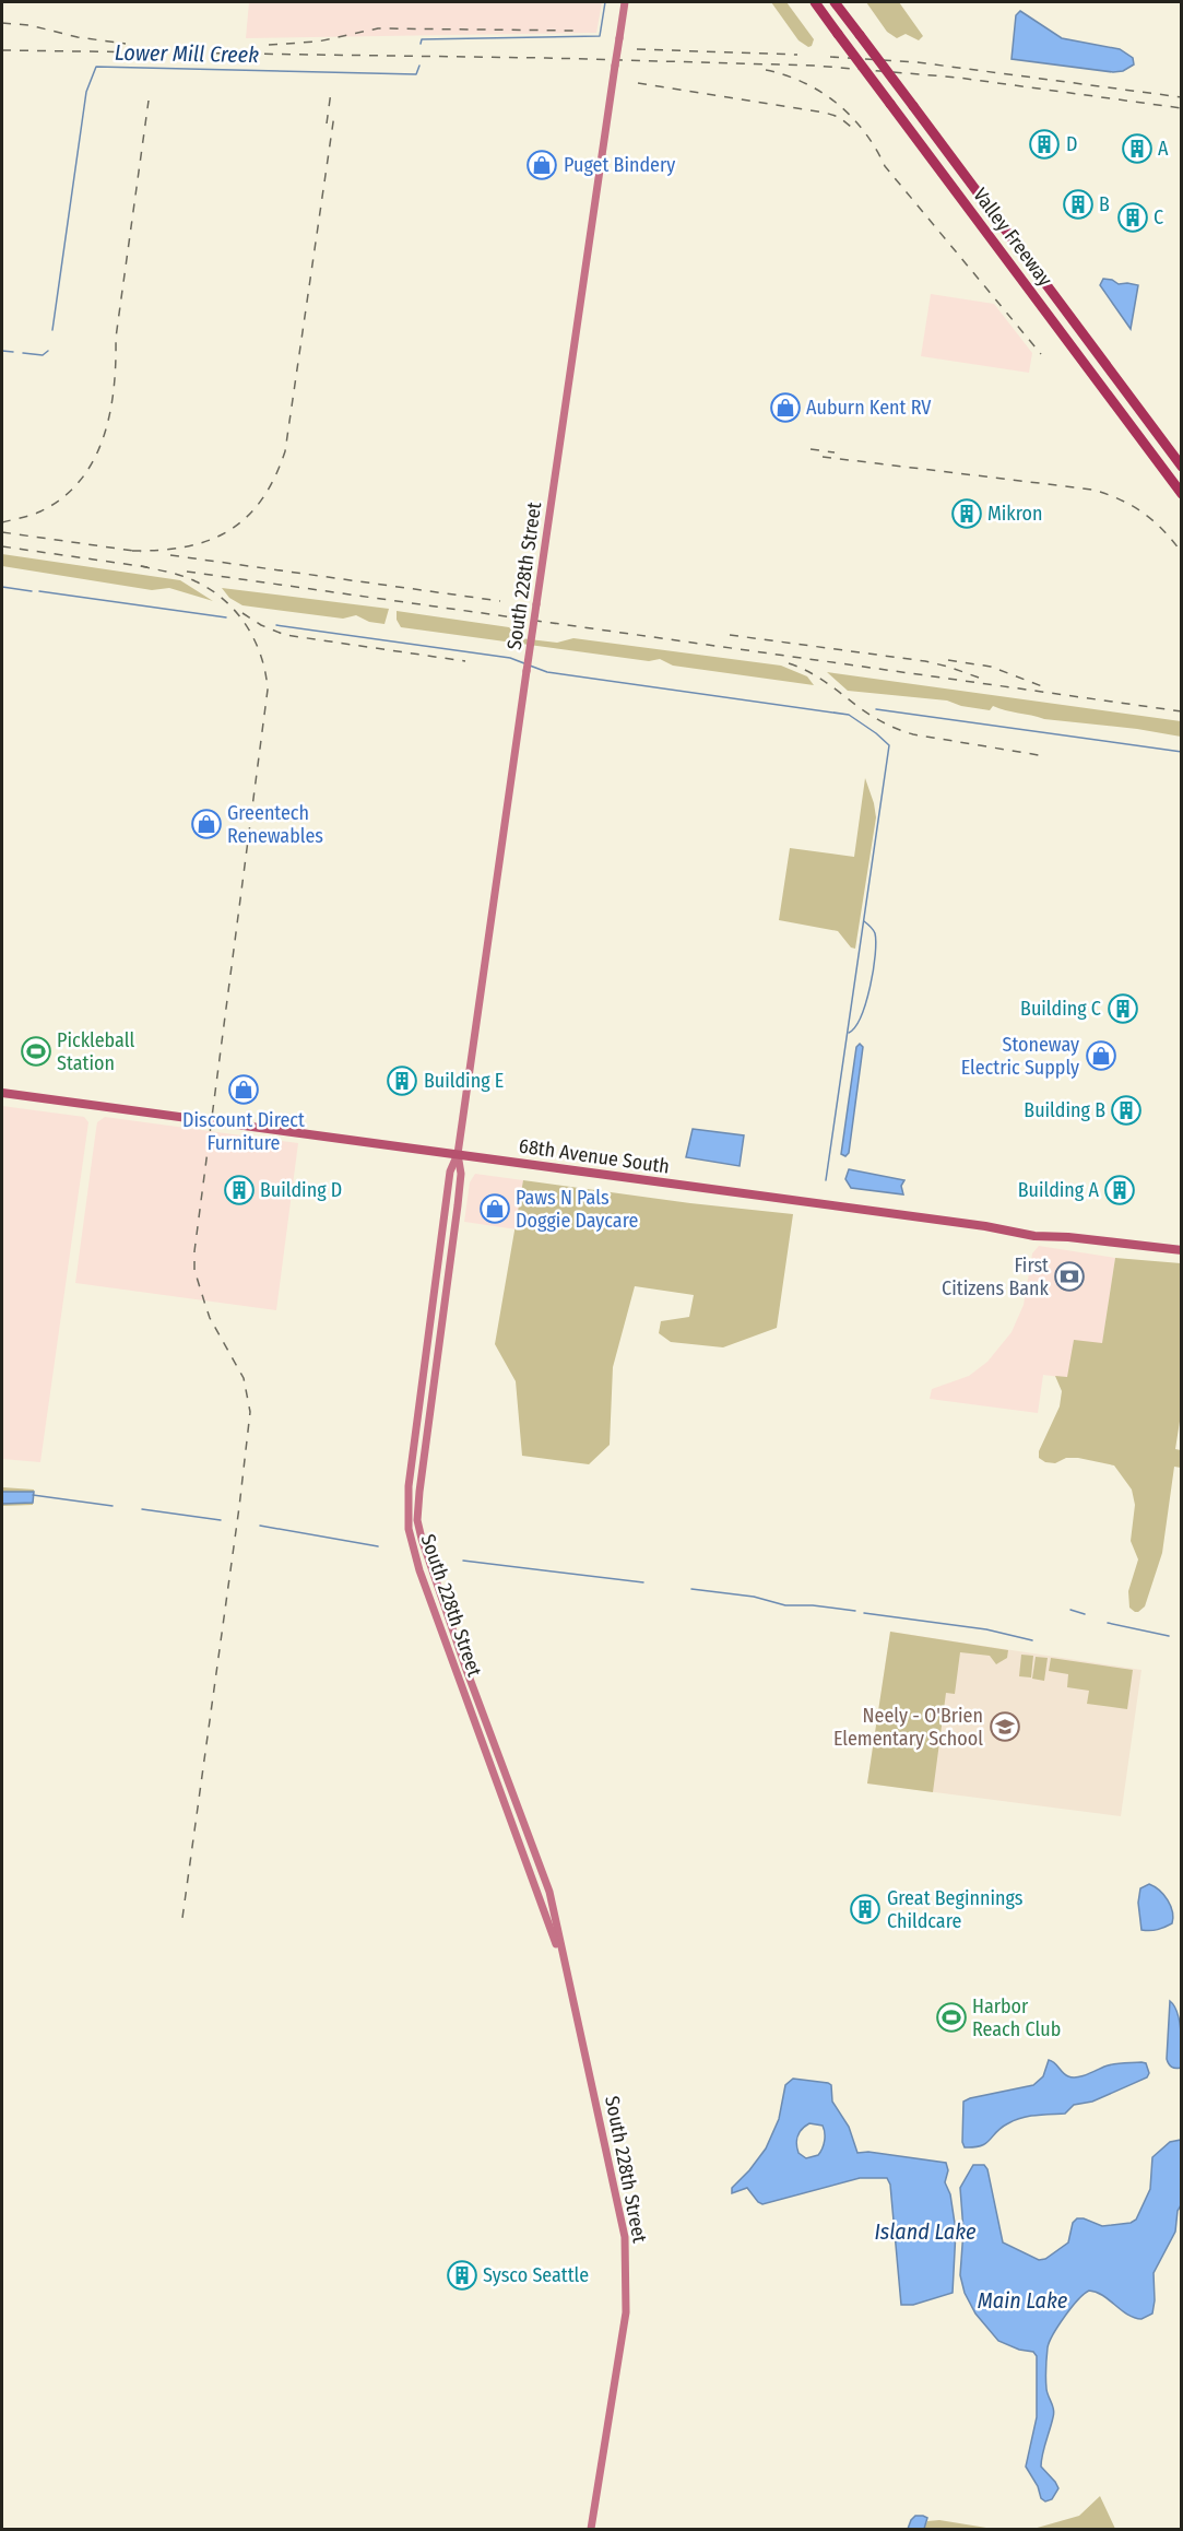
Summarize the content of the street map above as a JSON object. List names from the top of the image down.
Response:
{
  "streets": {
    "highway": ["Valley Freeway"],
    "main road": ["South 228th Street", "68th Avenue South"]
  },
  "crossings": [
    ["South 228th Street", "68th Avenue South"]
  ],
  "water": ["Lower Mill Creek", "Island Lake", "Main Lake"],
  "places": {
    "building": [
      "D",
      "A",
      "B",
      "C",
      "Mikron",
      "Building C",
      "Building E",
      "Building B",
      "Building D",
      "Building A",
      "Great Beginnings Childcare",
      "Sysco Seattle"
    ],
    "shop": [
      "Puget Bindery",
      "Auburn Kent RV",
      "Greentech Renewables",
      "Stoneway Electric Supply",
      "Discount Direct Furniture",
      "Paws N Pals Doggie Daycare"
    ],
    "sports": ["Pickleball Station", "Harbor Reach Club"],
    "bank": ["First Citizens Bank"],
    "school or university": ["Neely - O'Brien Elementary School"]
  }
}
